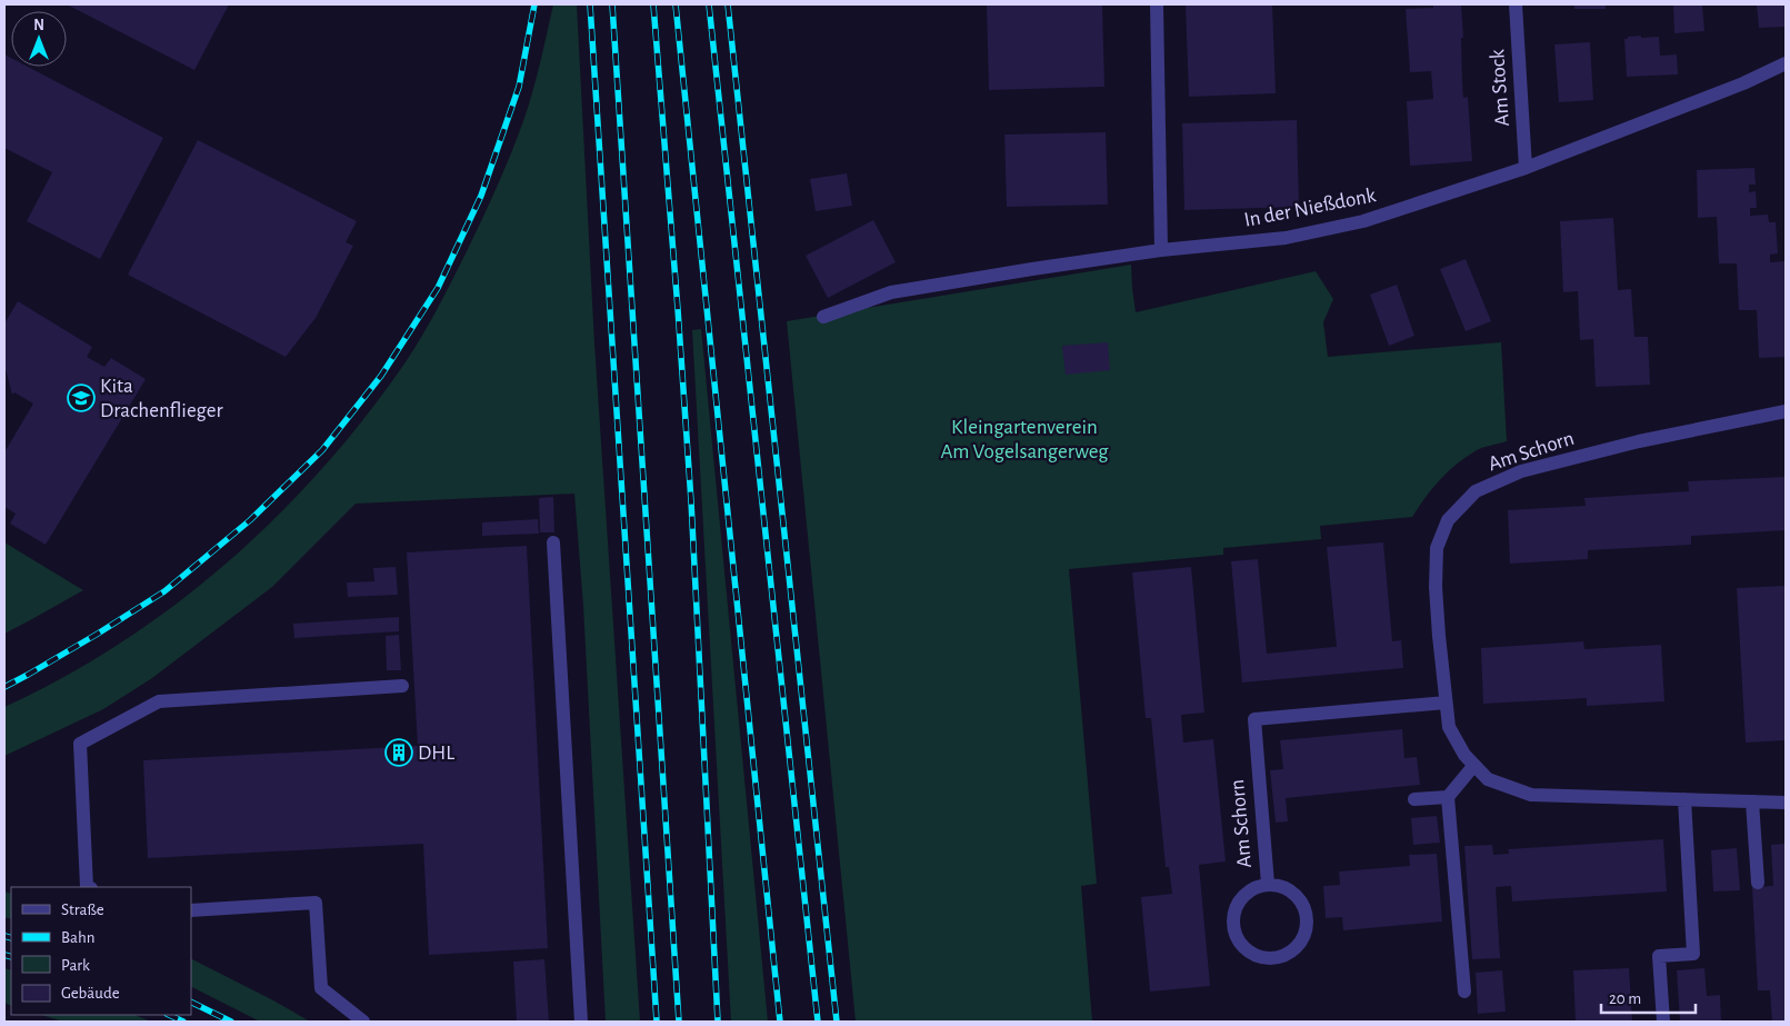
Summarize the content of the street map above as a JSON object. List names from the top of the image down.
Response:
{
  "streets": {
    "street": ["Am Stock", "In der Nießdonk", "Am Schorn"]
  },
  "crossings": [
    ["Am Stock", "In der Nießdonk"]
  ],
  "parks": ["Kleingartenverein Am Vogelsangerweg"],
  "places": {
    "school or university": ["Kita Drachenflieger"],
    "building": ["DHL"]
  },
  "legend": [
    "Straße",
    "Bahn",
    "Park",
    "Gebäude"
  ],
  "scale_bar": "20 m",
  "north": "top"
}
